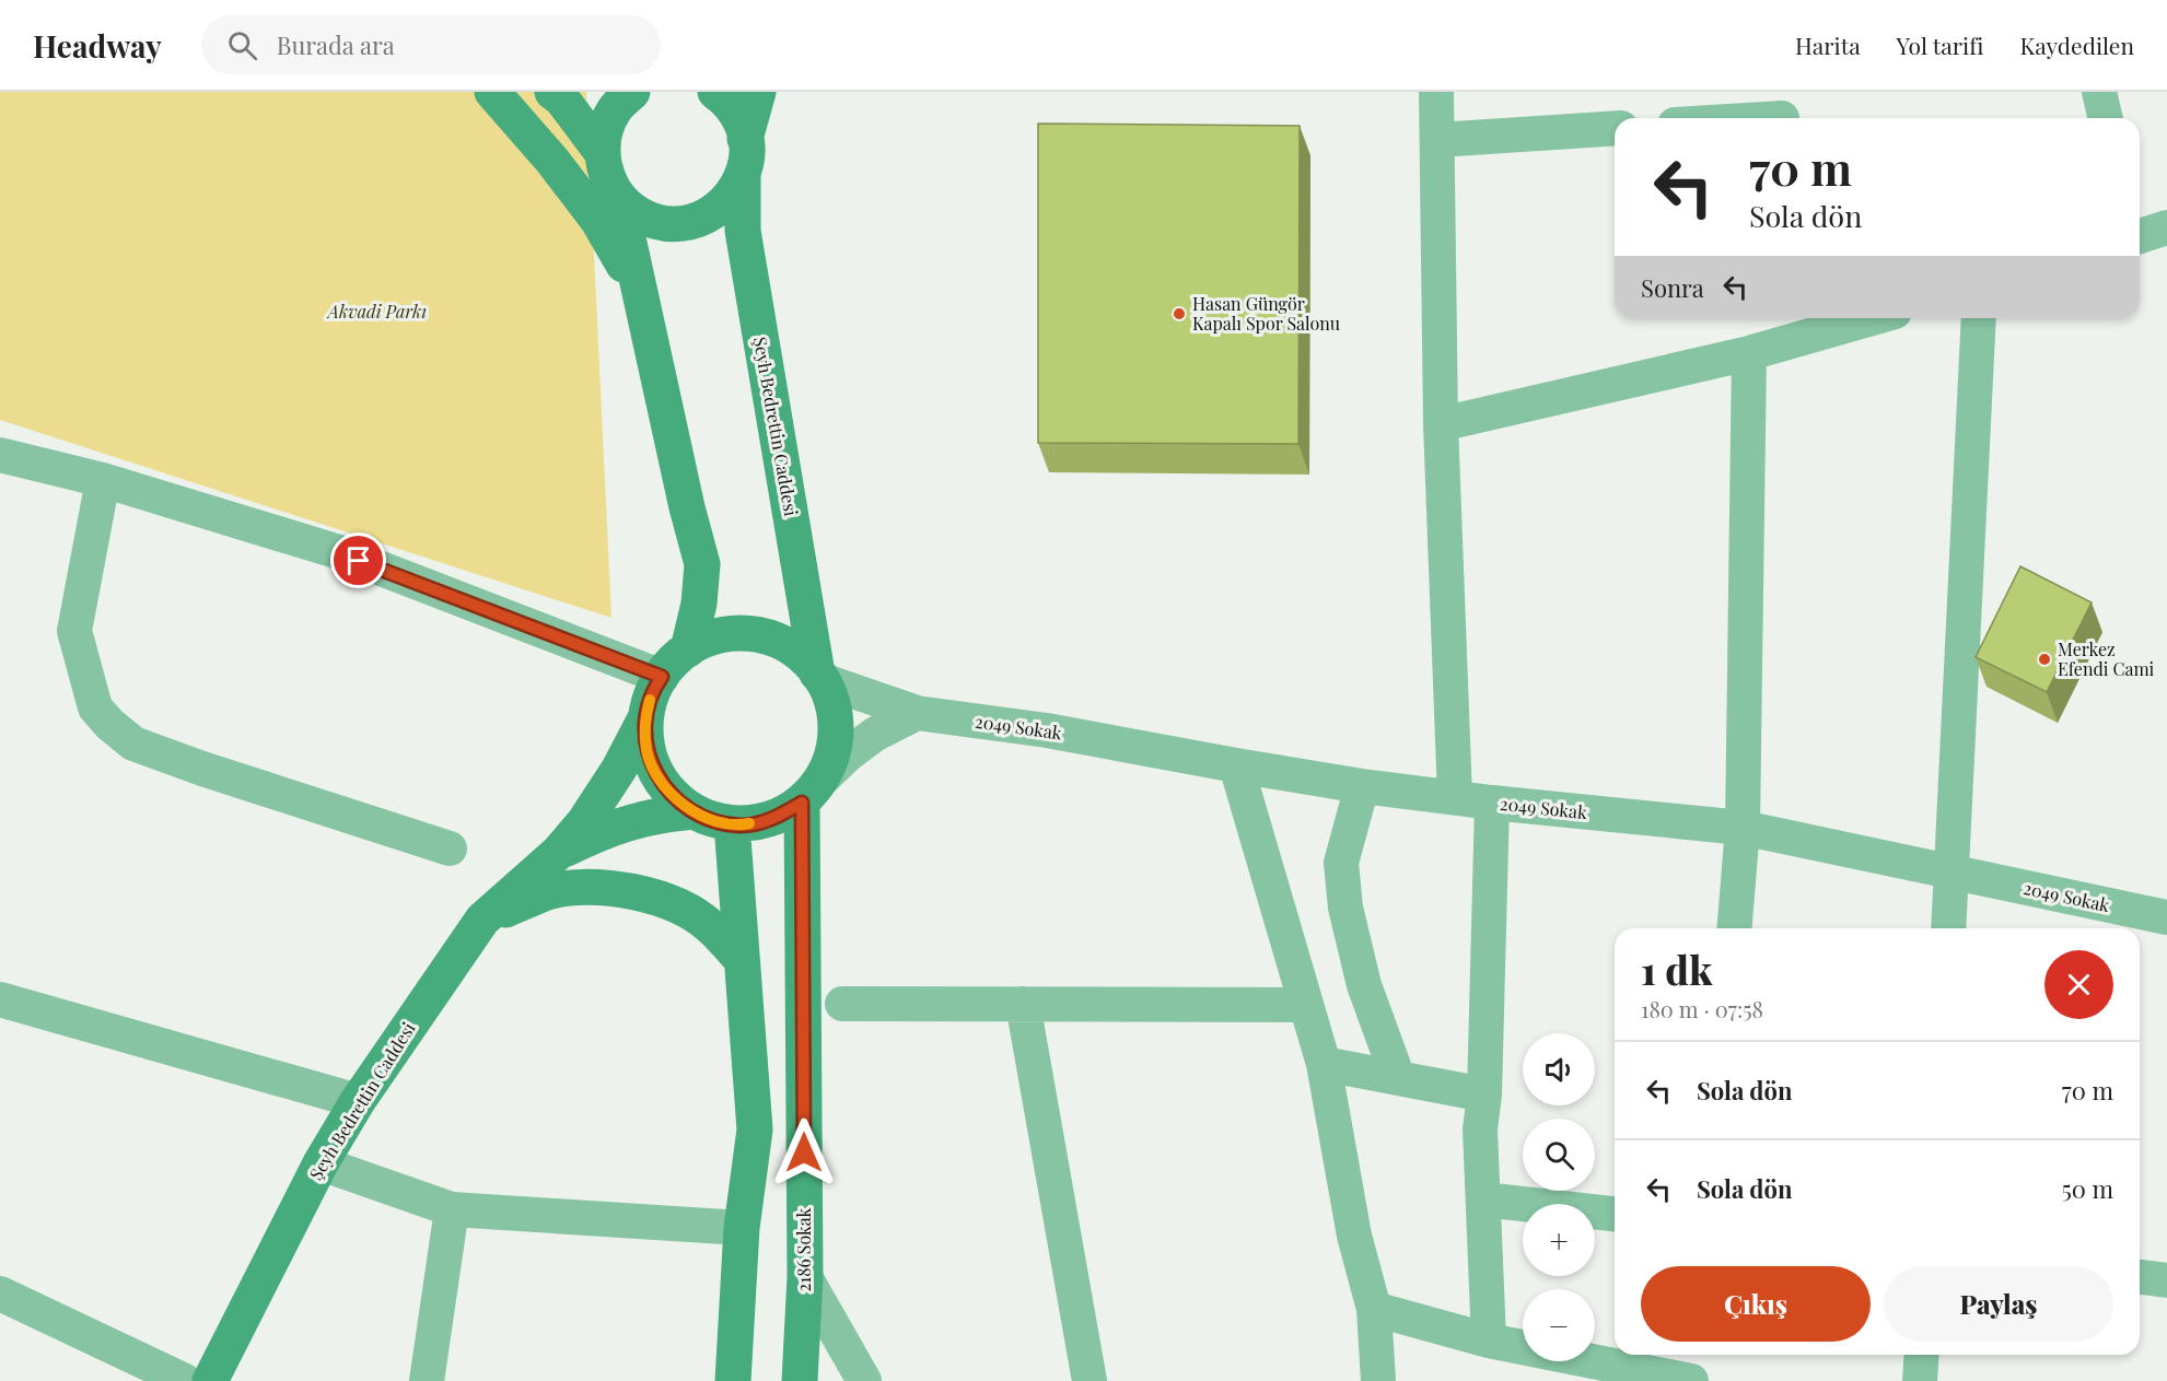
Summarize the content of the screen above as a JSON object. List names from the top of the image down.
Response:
{
  "streets": {
    "main road": ["Şeyh Bedrettin Caddesi", "2186 Sokak"],
    "street": ["2049 Sokak"]
  },
  "crossings": [
    ["Şeyh Bedrettin Caddesi", "2049 Sokak"],
    ["Şeyh Bedrettin Caddesi", "2186 Sokak"],
    ["2049 Sokak", "2186 Sokak"]
  ],
  "parks": ["Akvadi Parkı"],
  "places": ["Hasan Güngör Kapalı Spor Salonu", "Merkez Efendi Cami"],
  "page": {
    "header": "Headway",
    "search": "Burada ara",
    "nav": ["Harita", "Yol tarifi", "Kaydedilen"],
    "turn": ["70 m", "Sola dön"],
    "then": "Sonra",
    "heading": ["1 dk", "180 m · 07:58"],
    "map_buttons": ["+", "−"],
    "list": [
      {
        "name": "Sola dön",
        "value": "70 m"
      },
      {
        "name": "Sola dön",
        "value": "50 m"
      }
    ],
    "buttons": ["Çıkış", "Paylaş"]
  }
}
